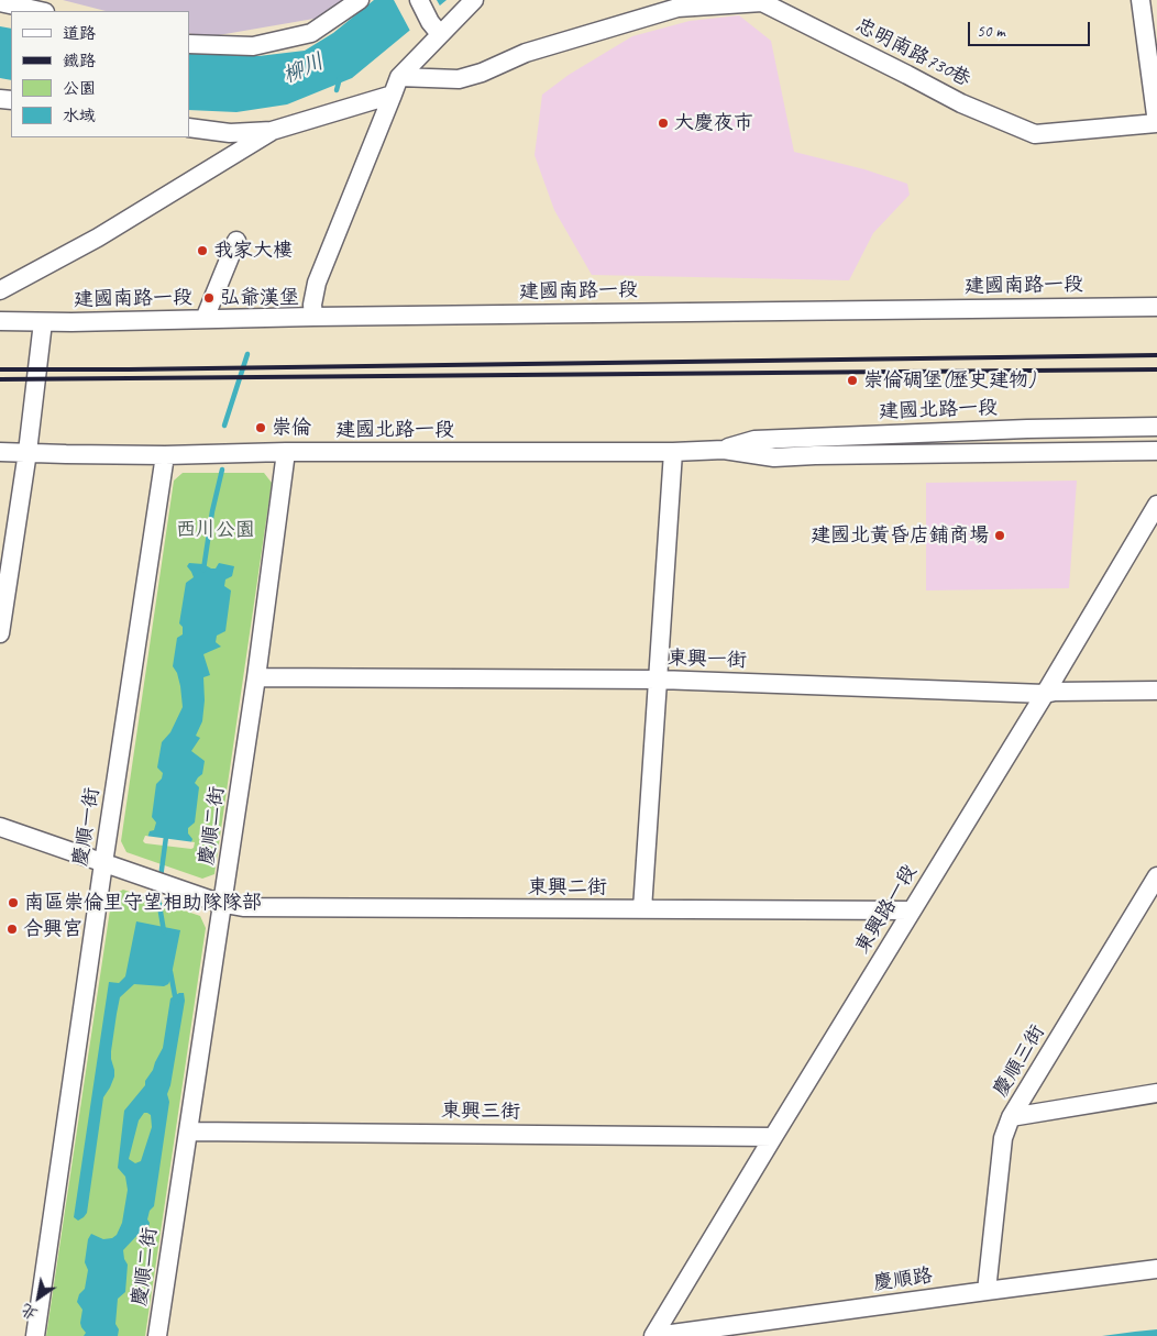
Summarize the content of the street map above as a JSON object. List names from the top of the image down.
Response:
{
  "streets": {
    "street": [
      "忠明南路730巷",
      "建國南路一段",
      "建國北路一段",
      "東興一街",
      "慶順二街",
      "慶順一街",
      "東興二街",
      "東興路一段",
      "慶順三街",
      "東興三街",
      "慶順路"
    ]
  },
  "crossings": [
    ["建國北路一段", "慶順二街"],
    ["建國北路一段", "慶順一街"],
    ["東興一街", "慶順二街"],
    ["東興一街", "東興路一段"],
    ["慶順二街", "東興二街"],
    ["慶順二街", "東興三街"],
    ["慶順一街", "東興二街"],
    ["東興二街", "東興路一段"],
    ["東興路一段", "東興三街"],
    ["東興路一段", "慶順路"],
    ["慶順三街", "慶順路"]
  ],
  "water": ["柳川"],
  "parks": ["西川公園"],
  "places": [
    "大慶夜市",
    "我家大樓",
    "弘爺漢堡",
    "崇倫碉堡(歷史建物)",
    "崇倫",
    "建國北黃昏店鋪商場",
    "南區崇倫里守望相助隊隊部",
    "合興宮"
  ],
  "legend": [
    "道路",
    "鐵路",
    "公園",
    "水域"
  ],
  "scale_bar": "50 m",
  "north": "bottom left"
}
